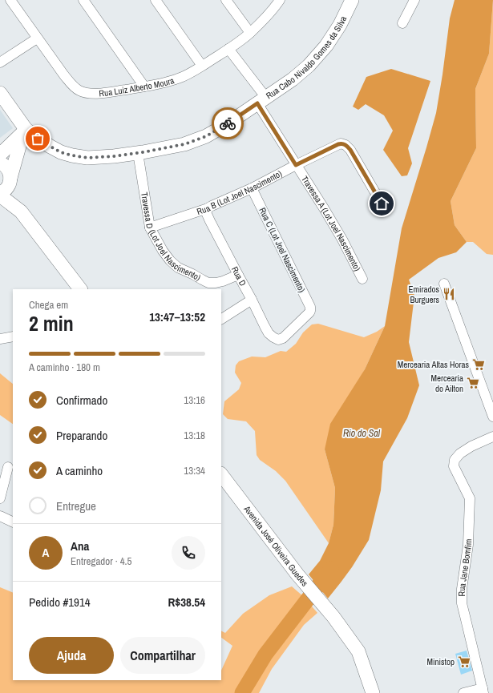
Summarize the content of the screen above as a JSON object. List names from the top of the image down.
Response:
{
  "streets": {
    "street": [
      "Rua Cabo Nivaldo Gomes da Silva",
      "Rua Luiz Alberto Moura",
      "Rua B (Lot Joel Nascimento)",
      "Travessa A (Lot Joel Nascimento)",
      "Travessa D (Lot Joel Nascimento)",
      "Rua C (Lot Joel Nascimento)",
      "Rua D",
      "Avenida José Oliveira Guedes",
      "Rua Jane Bomfim"
    ]
  },
  "crossings": [
    ["Rua Cabo Nivaldo Gomes da Silva", "Travessa A (Lot Joel Nascimento)"],
    ["Rua Cabo Nivaldo Gomes da Silva", "Travessa D (Lot Joel Nascimento)"],
    ["Rua Luiz Alberto Moura", "Travessa A (Lot Joel Nascimento)"],
    ["Rua B (Lot Joel Nascimento)", "Travessa A (Lot Joel Nascimento)"],
    ["Rua B (Lot Joel Nascimento)", "Travessa D (Lot Joel Nascimento)"],
    ["Rua B (Lot Joel Nascimento)", "Rua C (Lot Joel Nascimento)"],
    ["Rua B (Lot Joel Nascimento)", "Rua D"],
    ["Travessa D (Lot Joel Nascimento)", "Rua D"],
    ["Rua C (Lot Joel Nascimento)", "Rua D"]
  ],
  "water": ["Rio do Sal"],
  "places": {
    "restaurant": ["Emirados Burguers"],
    "supermarket": ["Mercearia Altas Horas", "Mercearia do Ailton", "Ministop"]
  },
  "page": {
    "heading": ["2 min", "Chega em", "13:47–13:52"],
    "panel": [
      "Ana",
      "Entregador · 4.5",
      "Pedido #1914",
      "R$38.54"
    ],
    "bar": "A caminho · 180 m",
    "list": [
      ["Confirmado", "13:16"],
      ["Preparando", "13:18"],
      ["A caminho", "13:34"],
      "Entregue"
    ],
    "round": "A",
    "buttons": ["Ajuda", "Compartilhar"]
  }
}
